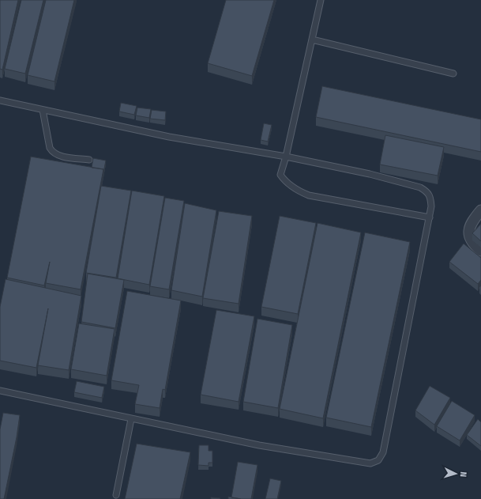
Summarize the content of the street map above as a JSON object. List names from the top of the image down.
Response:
{
  "north": "right"
}
